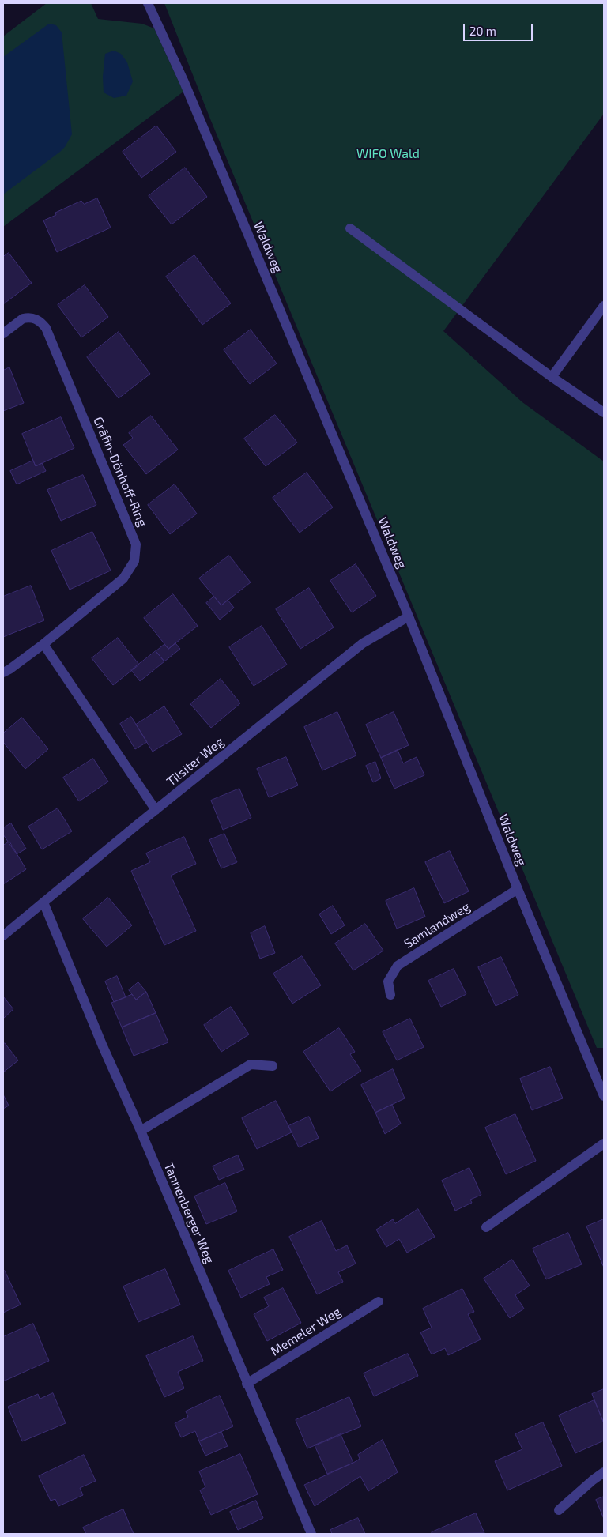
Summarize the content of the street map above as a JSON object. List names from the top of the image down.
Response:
{
  "streets": {
    "street": [
      "Waldweg",
      "Gräfin-Dönhoff-Ring",
      "Tilsiter Weg",
      "Samlandweg",
      "Tannenberger Weg",
      "Memeler Weg"
    ]
  },
  "crossings": [
    ["Waldweg", "Tilsiter Weg"],
    ["Waldweg", "Samlandweg"],
    ["Tilsiter Weg", "Tannenberger Weg"],
    ["Tannenberger Weg", "Memeler Weg"]
  ],
  "parks": ["WIFO Wald"],
  "scale_bar": "20 m"
}
